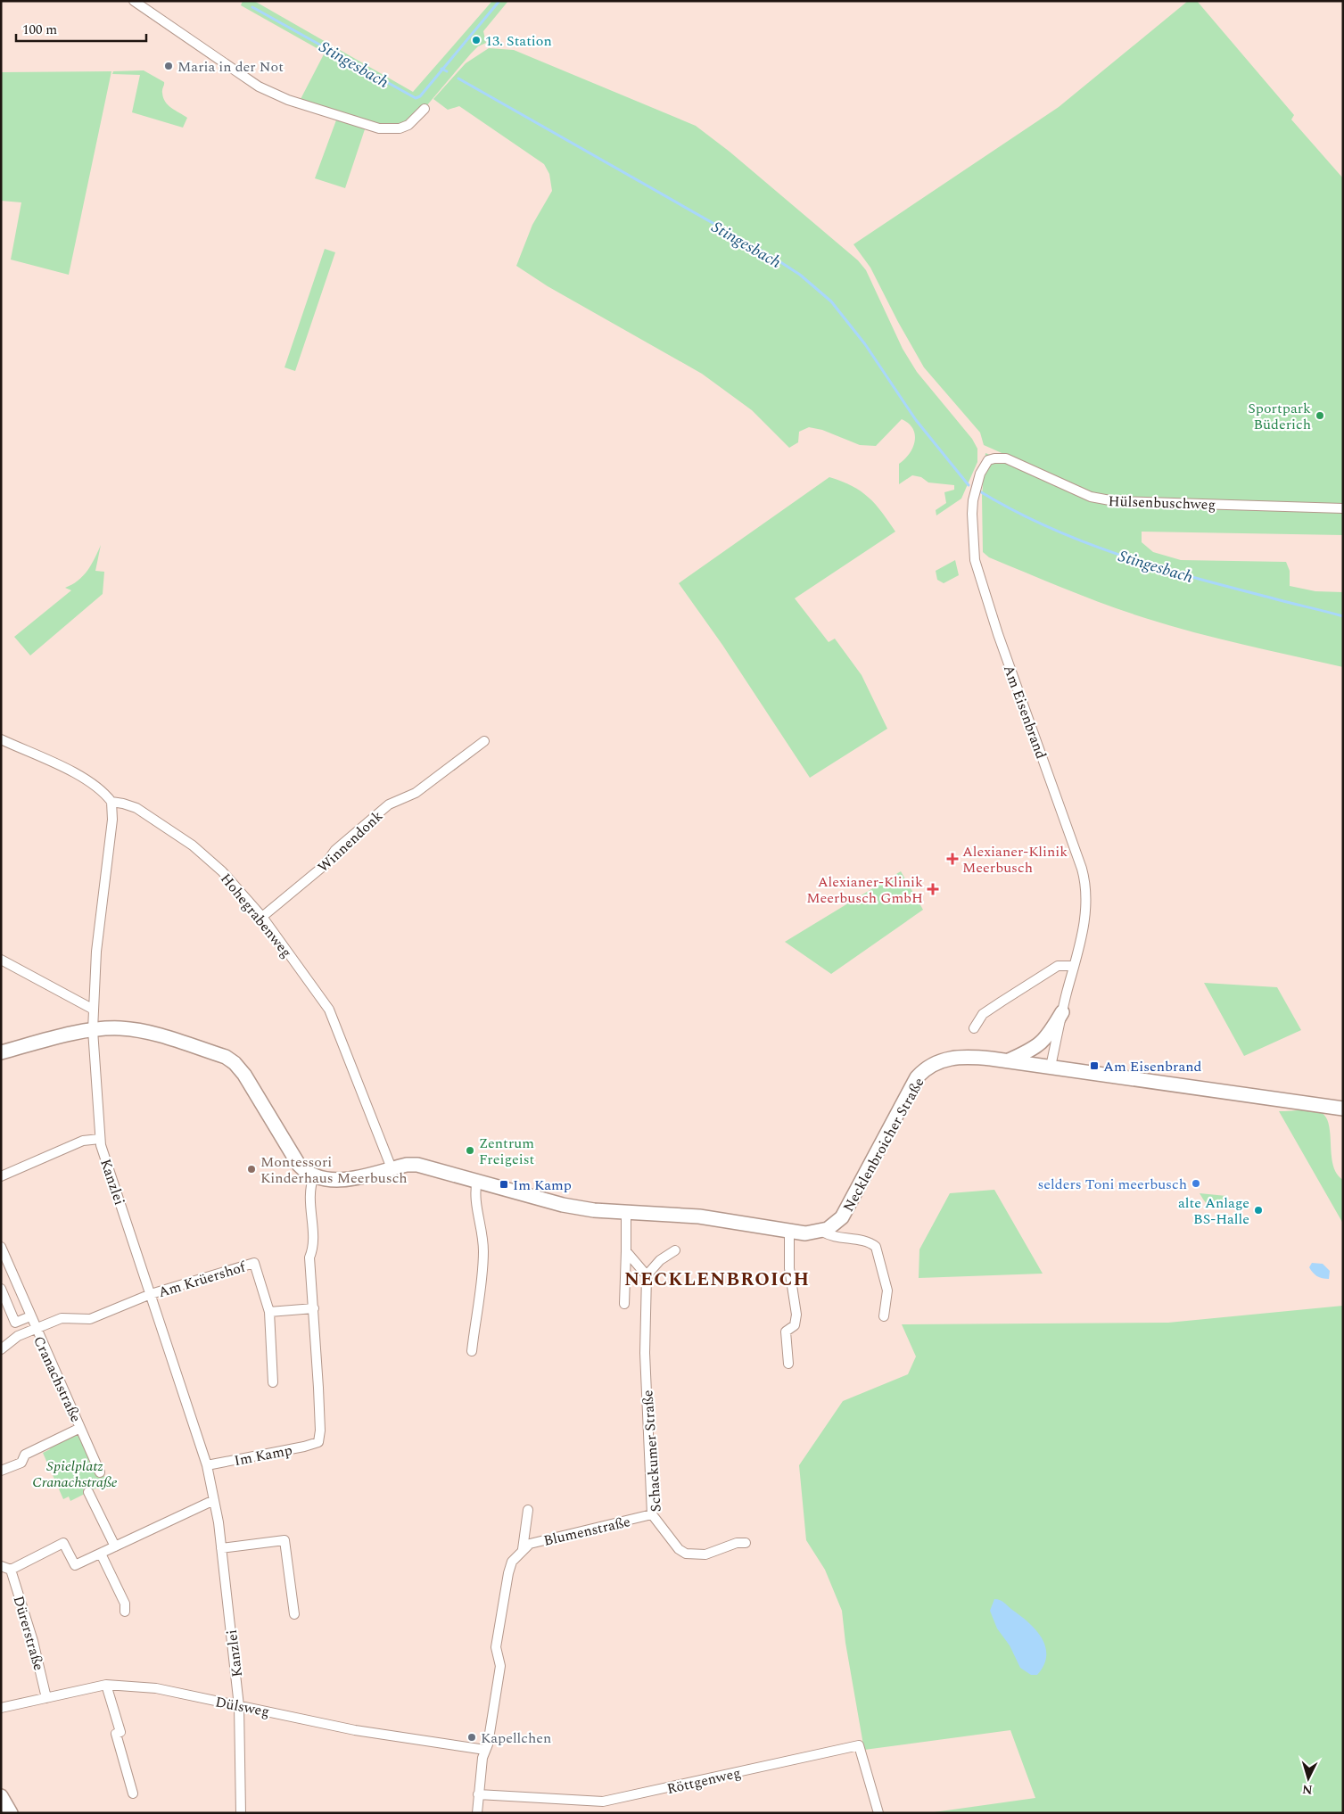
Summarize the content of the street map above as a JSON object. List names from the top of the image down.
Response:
{
  "streets": {
    "main road": ["Necklenbroicher Straße"],
    "street": [
      "Hülsenbuschweg",
      "Am Eisenbrand",
      "Winnendonk",
      "Hohegrabenweg",
      "Kanzlei",
      "Am Krüershof",
      "Cranachstraße",
      "Schackumer Straße",
      "Im Kamp",
      "Blumenstraße",
      "Dürerstraße",
      "Dülsweg",
      "Röttgenweg"
    ]
  },
  "crossings": [
    ["Hülsenbuschweg", "Am Eisenbrand"],
    ["Am Eisenbrand", "Necklenbroicher Straße"],
    ["Winnendonk", "Hohegrabenweg"],
    ["Hohegrabenweg", "Kanzlei"],
    ["Kanzlei", "Am Krüershof"],
    ["Kanzlei", "Cranachstraße"],
    ["Kanzlei", "Im Kamp"],
    ["Kanzlei", "Dülsweg"],
    ["Am Krüershof", "Cranachstraße"],
    ["Schackumer Straße", "Blumenstraße"],
    ["Blumenstraße", "Dülsweg"],
    ["Blumenstraße", "Röttgenweg"],
    ["Dürerstraße", "Dülsweg"]
  ],
  "districts": ["NECKLENBROICH"],
  "water": ["Stingesbach"],
  "parks": ["Spielplatz Cranachstraße"],
  "places": {
    "other": [
      "13. Station",
      "Maria in der Not",
      "Sportpark Büderich",
      "Zentrum Freigeist",
      "Montessori Kinderhaus Meerbusch",
      "selders Toni meerbusch",
      "alte Anlage BS-Halle",
      "Kapellchen"
    ],
    "health": ["Alexianer-Klinik Meerbusch", "Alexianer-Klinik Meerbusch GmbH"],
    "transit": ["Am Eisenbrand", "Im Kamp"]
  },
  "scale_bar": "100 m",
  "north": "bottom"
}
